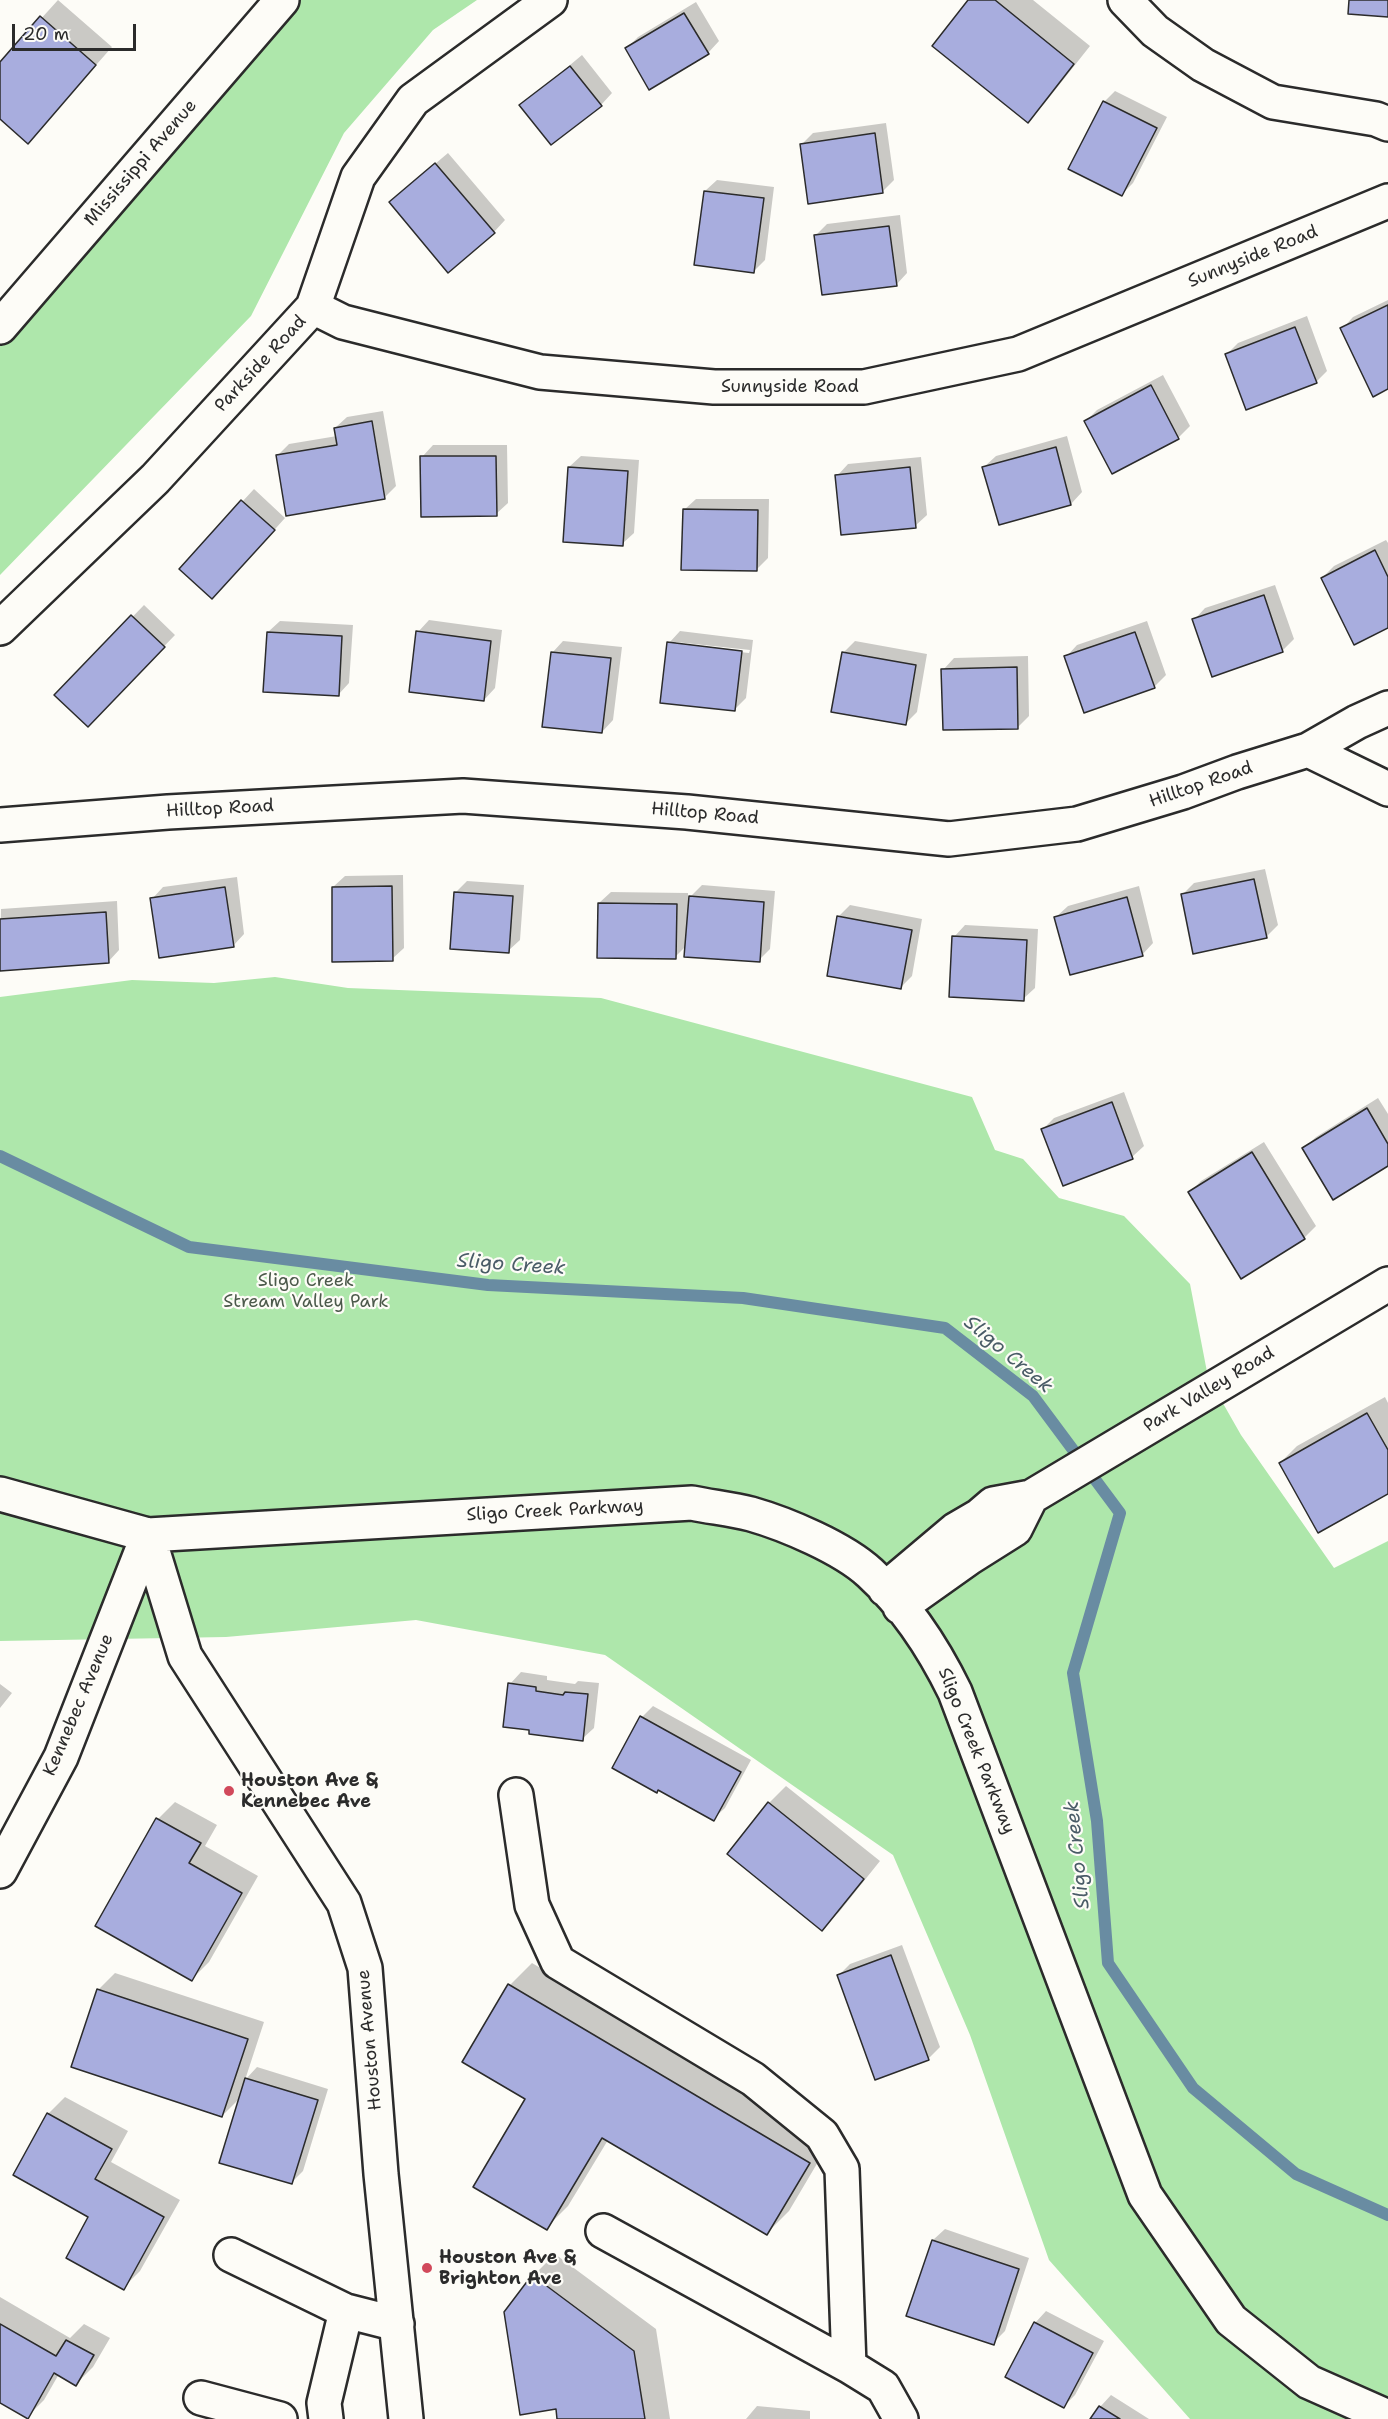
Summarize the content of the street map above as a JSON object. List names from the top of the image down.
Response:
{
  "streets": {
    "street": [
      "Mississippi Avenue",
      "Sunnyside Road",
      "Parkside Road",
      "Hilltop Road",
      "Park Valley Road",
      "Sligo Creek Parkway",
      "Kennebec Avenue",
      "Houston Avenue"
    ]
  },
  "crossings": [
    ["Sunnyside Road", "Parkside Road"],
    ["Park Valley Road", "Sligo Creek Parkway"],
    ["Sligo Creek Parkway", "Kennebec Avenue"],
    ["Sligo Creek Parkway", "Houston Avenue"],
    ["Kennebec Avenue", "Houston Avenue"]
  ],
  "water": ["Sligo Creek"],
  "parks": ["Sligo Creek Stream Valley Park"],
  "places": ["Houston Ave & Kennebec Ave", "Houston Ave & Brighton Ave"],
  "scale_bar": "20 m"
}
